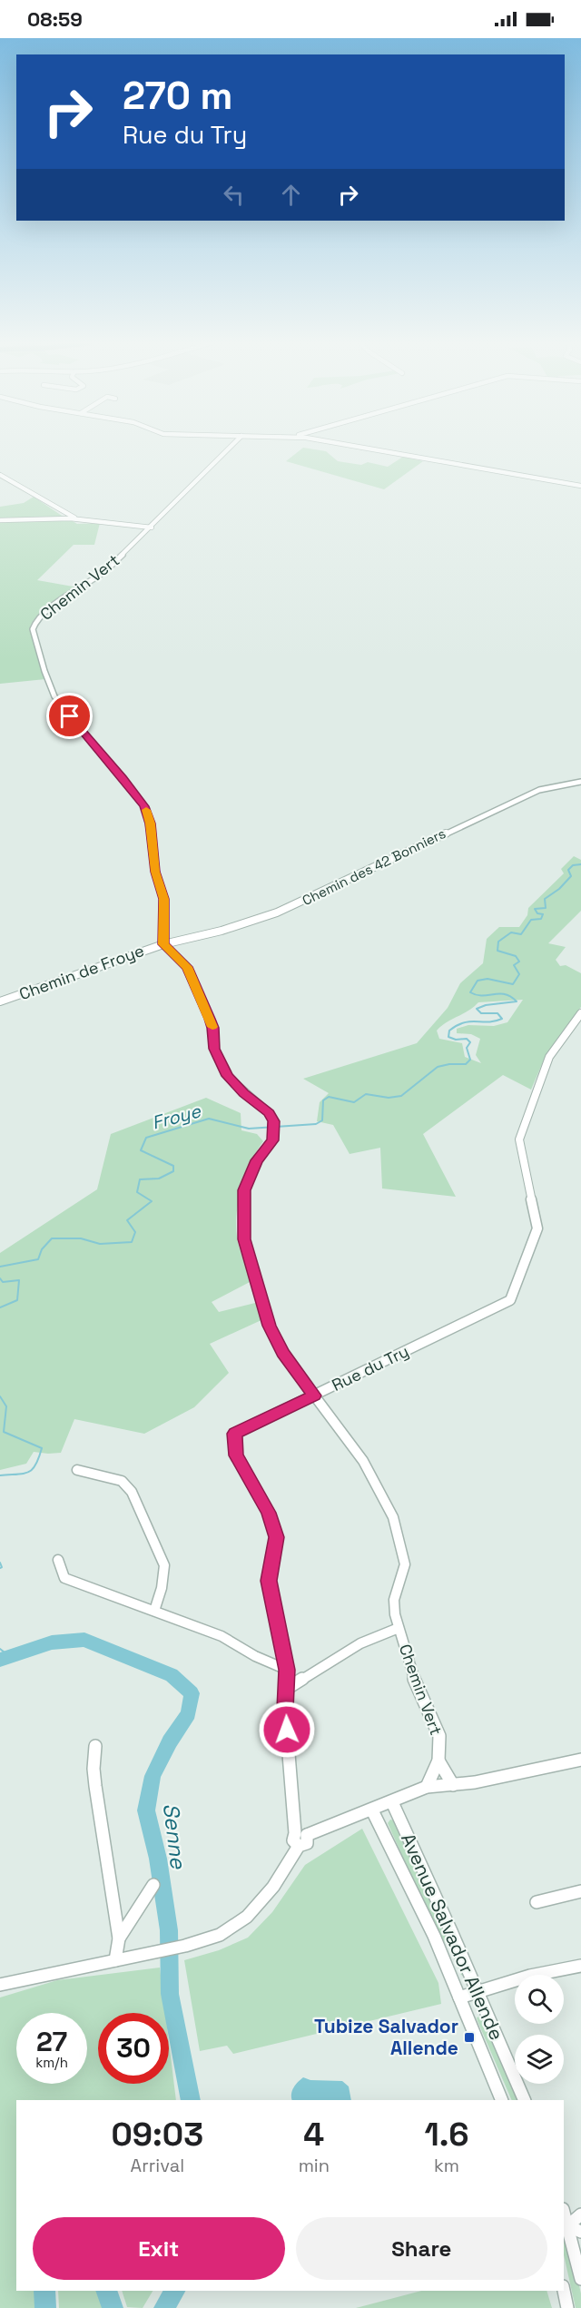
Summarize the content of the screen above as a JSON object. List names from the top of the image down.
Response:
{
  "streets": {
    "street": [
      "Chemin Vert",
      "Chemin des 42 Bonniers",
      "Chemin de Froye",
      "Rue du Try",
      "Avenue Salvador Allende"
    ]
  },
  "crossings": [
    ["Chemin Vert", "Chemin des 42 Bonniers"],
    ["Chemin Vert", "Chemin de Froye"],
    ["Chemin Vert", "Rue du Try"],
    ["Chemin des 42 Bonniers", "Chemin de Froye"]
  ],
  "water": ["Froye", "Senne"],
  "places": {
    "transit": ["Tubize Salvador Allende"]
  },
  "page": {
    "status": "08:59",
    "turn": ["270 m", "Rue du Try"],
    "speed": "27 km/h",
    "limit": "30",
    "eta": [
      "09:03",
      "Arrival",
      "4",
      "min",
      "1.6",
      "km"
    ],
    "buttons": ["Exit", "Share"]
  }
}
